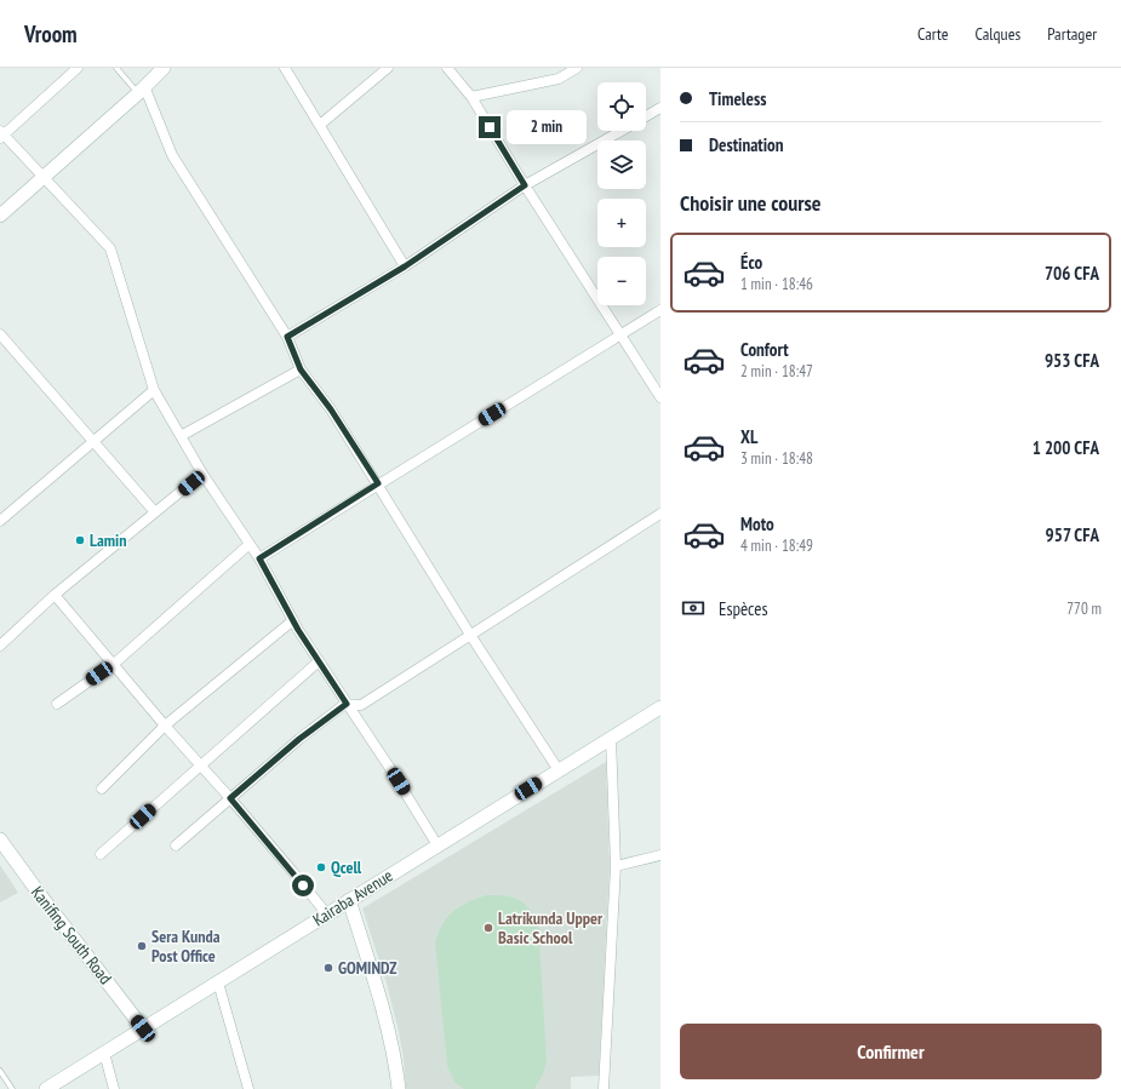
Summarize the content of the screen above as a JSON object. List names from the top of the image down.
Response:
{
  "streets": {
    "street": ["Kairaba Avenue", "Kanifing South Road"]
  },
  "crossings": [
    ["Kairaba Avenue", "Kanifing South Road"]
  ],
  "places": [
    "Lamin",
    "Qcell",
    "Latrikunda Upper Basic School",
    "Sera Kunda Post Office",
    "GOMINDZ"
  ],
  "page": {
    "header": "Vroom",
    "nav": ["Carte", "Calques", "Partager"],
    "banner": ["Timeless", "Destination"],
    "map_buttons": ["+", "−"],
    "bubble": "2 min",
    "heading": "Choisir une course",
    "list": [
      {
        "name": "Éco",
        "note": "1 min · 18:46",
        "value": "706 CFA"
      },
      {
        "name": "Confort",
        "note": "2 min · 18:47",
        "value": "953 CFA"
      },
      {
        "name": "XL",
        "note": "3 min · 18:48",
        "value": "1 200 CFA"
      },
      {
        "name": "Moto",
        "note": "4 min · 18:49",
        "value": "957 CFA"
      }
    ],
    "pay": ["Espèces", "770 m"],
    "buttons": "Confirmer"
  }
}
